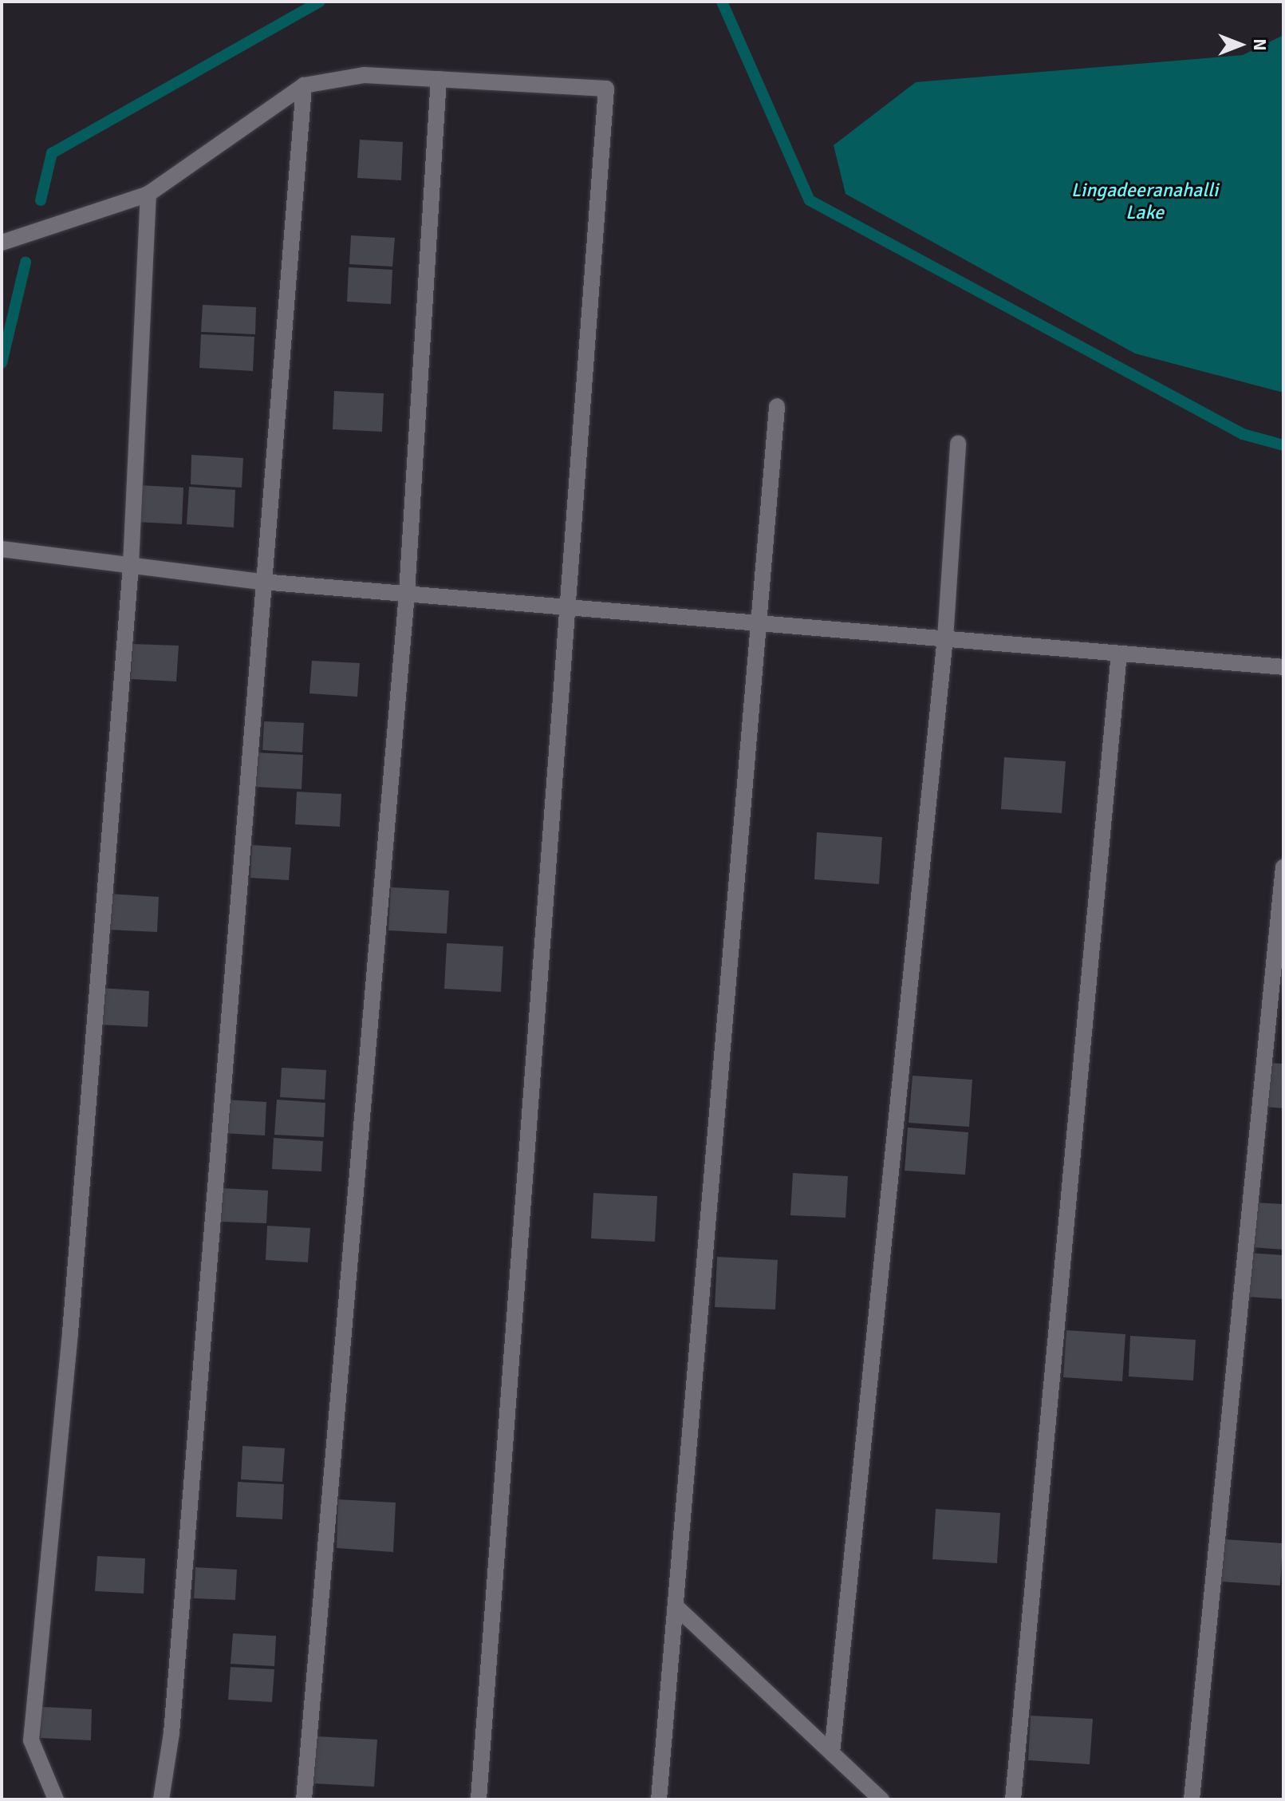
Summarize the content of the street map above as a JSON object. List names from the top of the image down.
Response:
{
  "water": ["Lingadeeranahalli Lake"],
  "north": "right"
}
